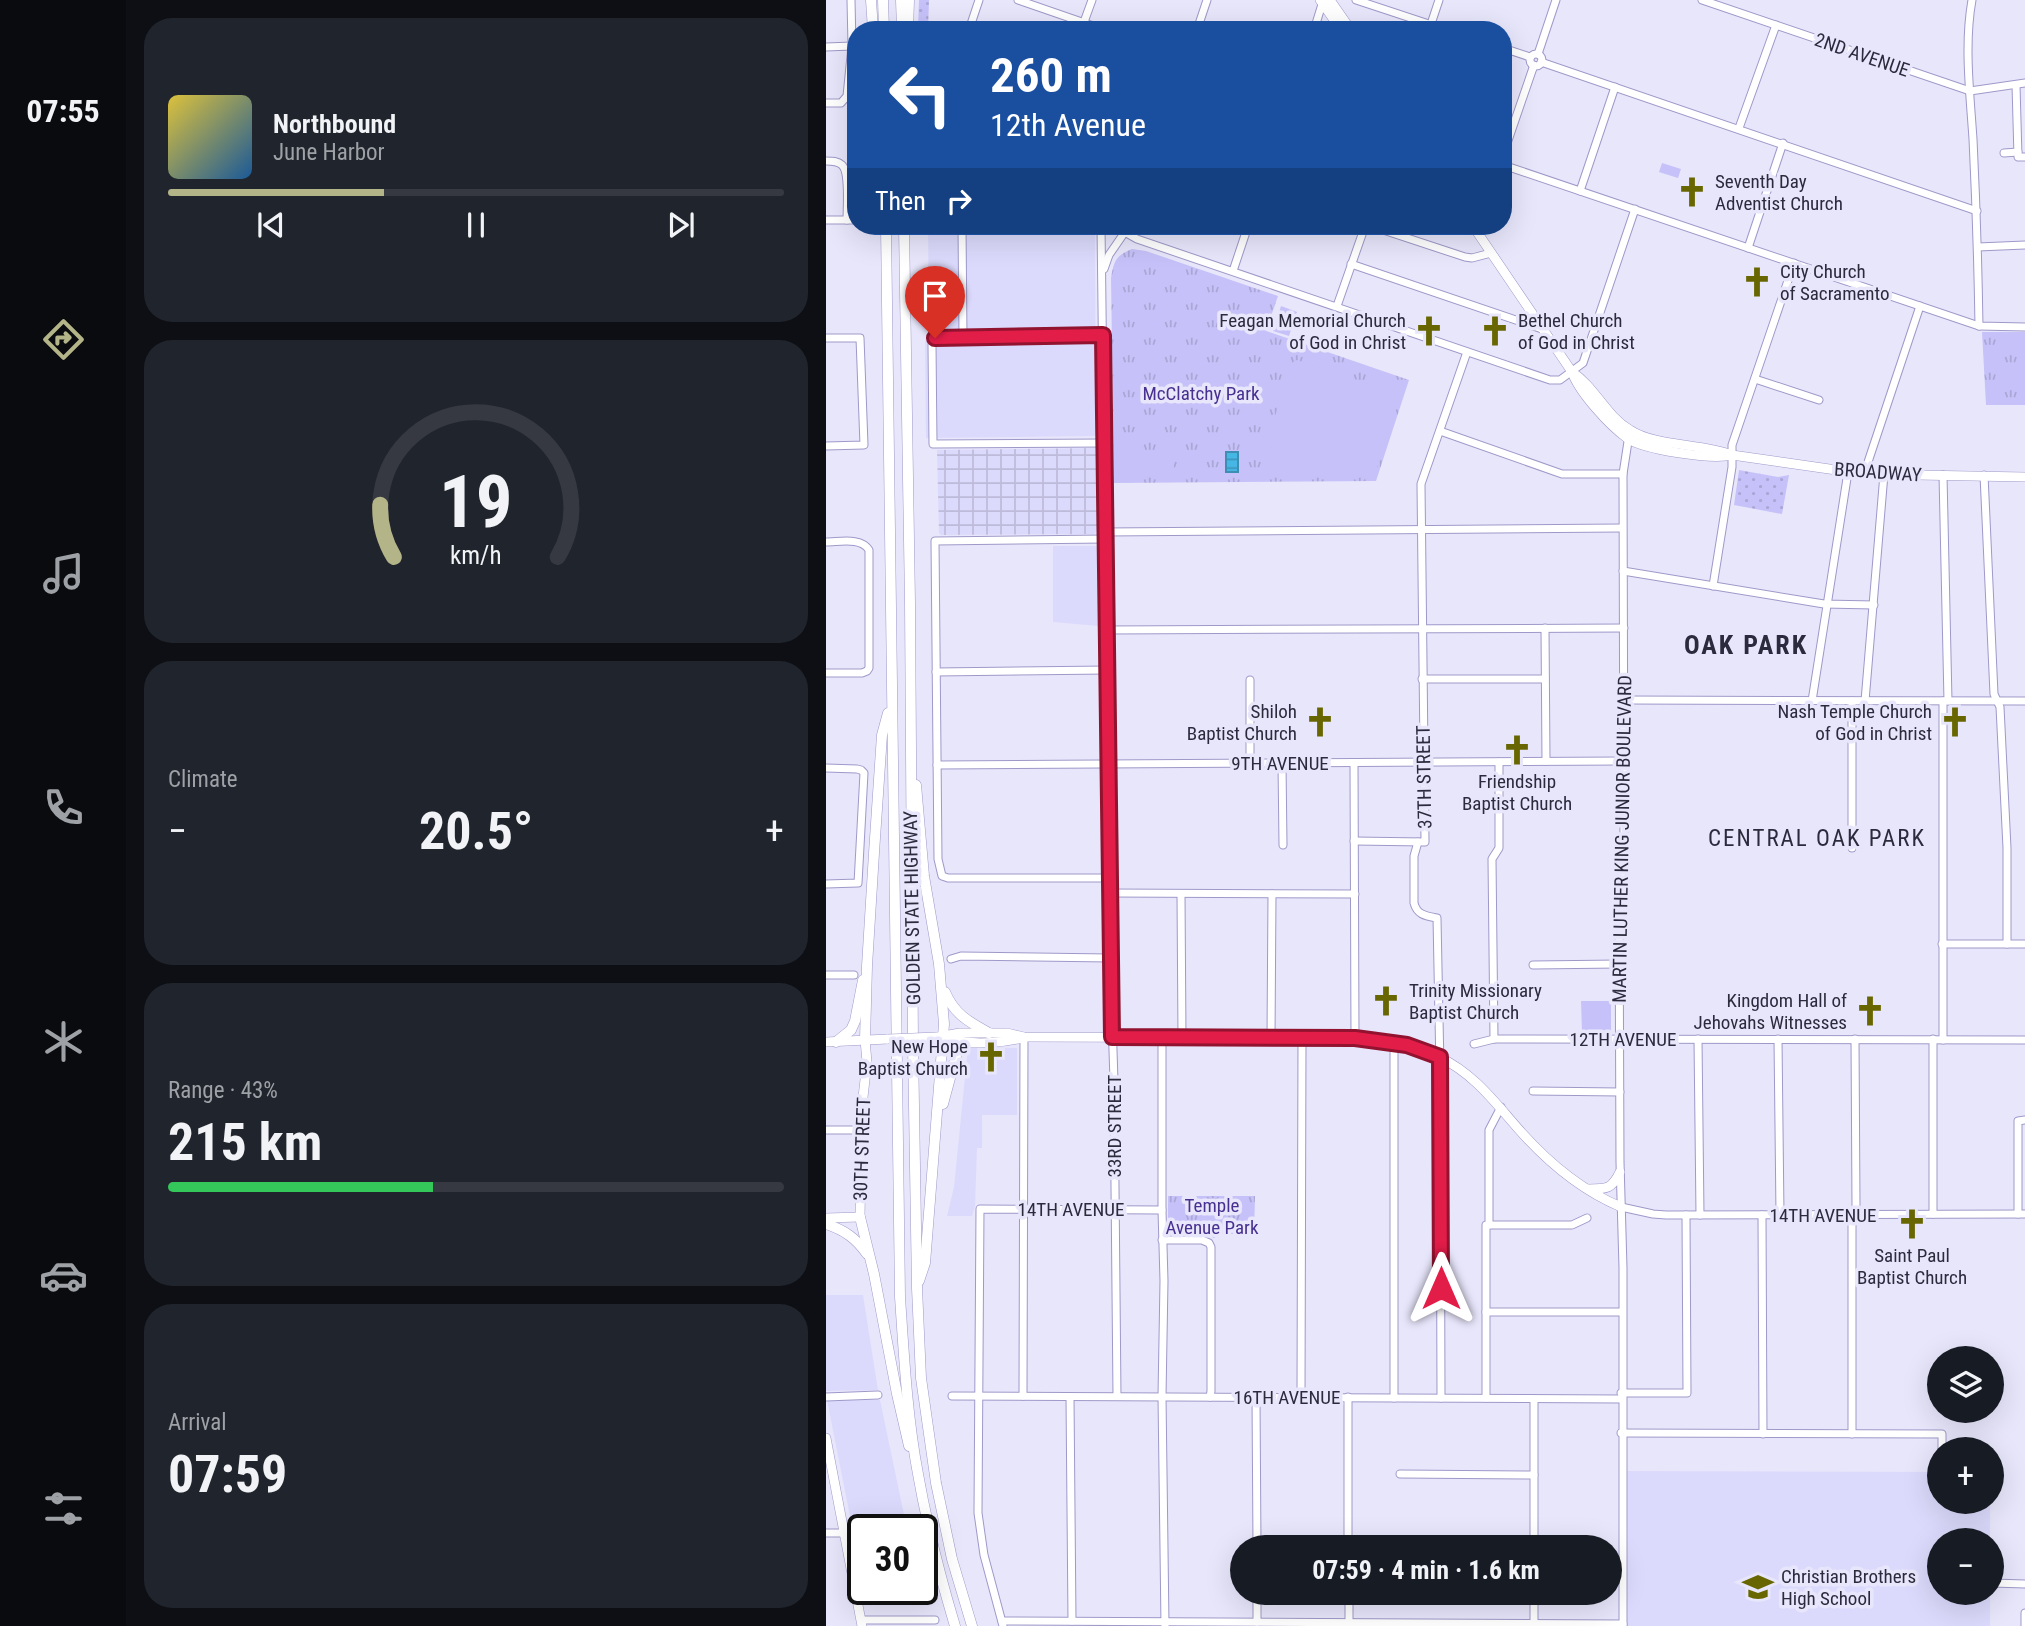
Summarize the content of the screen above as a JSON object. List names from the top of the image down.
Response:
{
  "streets": {
    "highway": ["GOLDEN STATE HIGHWAY"],
    "main road": ["BROADWAY", "30TH STREET"],
    "street": [
      "2ND AVENUE",
      "9TH AVENUE",
      "37TH STREET",
      "MARTIN LUTHER KING JUNIOR BOULEVARD",
      "12TH AVENUE",
      "33RD STREET",
      "14TH AVENUE",
      "16TH AVENUE"
    ]
  },
  "crossings": [
    ["BROADWAY", "MARTIN LUTHER KING JUNIOR BOULEVARD"],
    ["9TH AVENUE", "37TH STREET"],
    ["9TH AVENUE", "MARTIN LUTHER KING JUNIOR BOULEVARD"],
    ["9TH AVENUE", "33RD STREET"],
    ["37TH STREET", "16TH AVENUE"],
    ["MARTIN LUTHER KING JUNIOR BOULEVARD", "12TH AVENUE"],
    ["MARTIN LUTHER KING JUNIOR BOULEVARD", "14TH AVENUE"],
    ["MARTIN LUTHER KING JUNIOR BOULEVARD", "16TH AVENUE"],
    ["33RD STREET", "14TH AVENUE"],
    ["33RD STREET", "16TH AVENUE"],
    ["14TH AVENUE", "16TH AVENUE"]
  ],
  "districts": ["OAK PARK", "CENTRAL OAK PARK"],
  "parks": ["McClatchy Park", "Temple Avenue Park"],
  "places": {
    "church": [
      "Seventh Day Adventist Church",
      "City Church of Sacramento",
      "Feagan Memorial Church of God in Christ",
      "Bethel Church of God in Christ",
      "Shiloh Baptist Church",
      "Nash Temple Church of God in Christ",
      "Friendship Baptist Church",
      "Trinity Missionary Baptist Church",
      "Kingdom Hall of Jehovahs Witnesses",
      "New Hope Baptist Church",
      "Saint Paul Baptist Church"
    ],
    "school or university": ["Christian Brothers High School"]
  },
  "page": {
    "tabs": "07:55",
    "turn": ["260 m", "12th Avenue"],
    "song": ["Northbound", "June Harbor"],
    "then": "Then",
    "tile": [
      "Climate",
      ["Range · 43%", "215 km"],
      ["Arrival", "07:59"]
    ],
    "heat": ["−", "20.5°", "+"],
    "map_buttons": ["+", "−"],
    "limit": "30",
    "trip": "07:59 · 4 min · 1.6 km",
    "gauge": ["19", "km/h"]
  }
}
